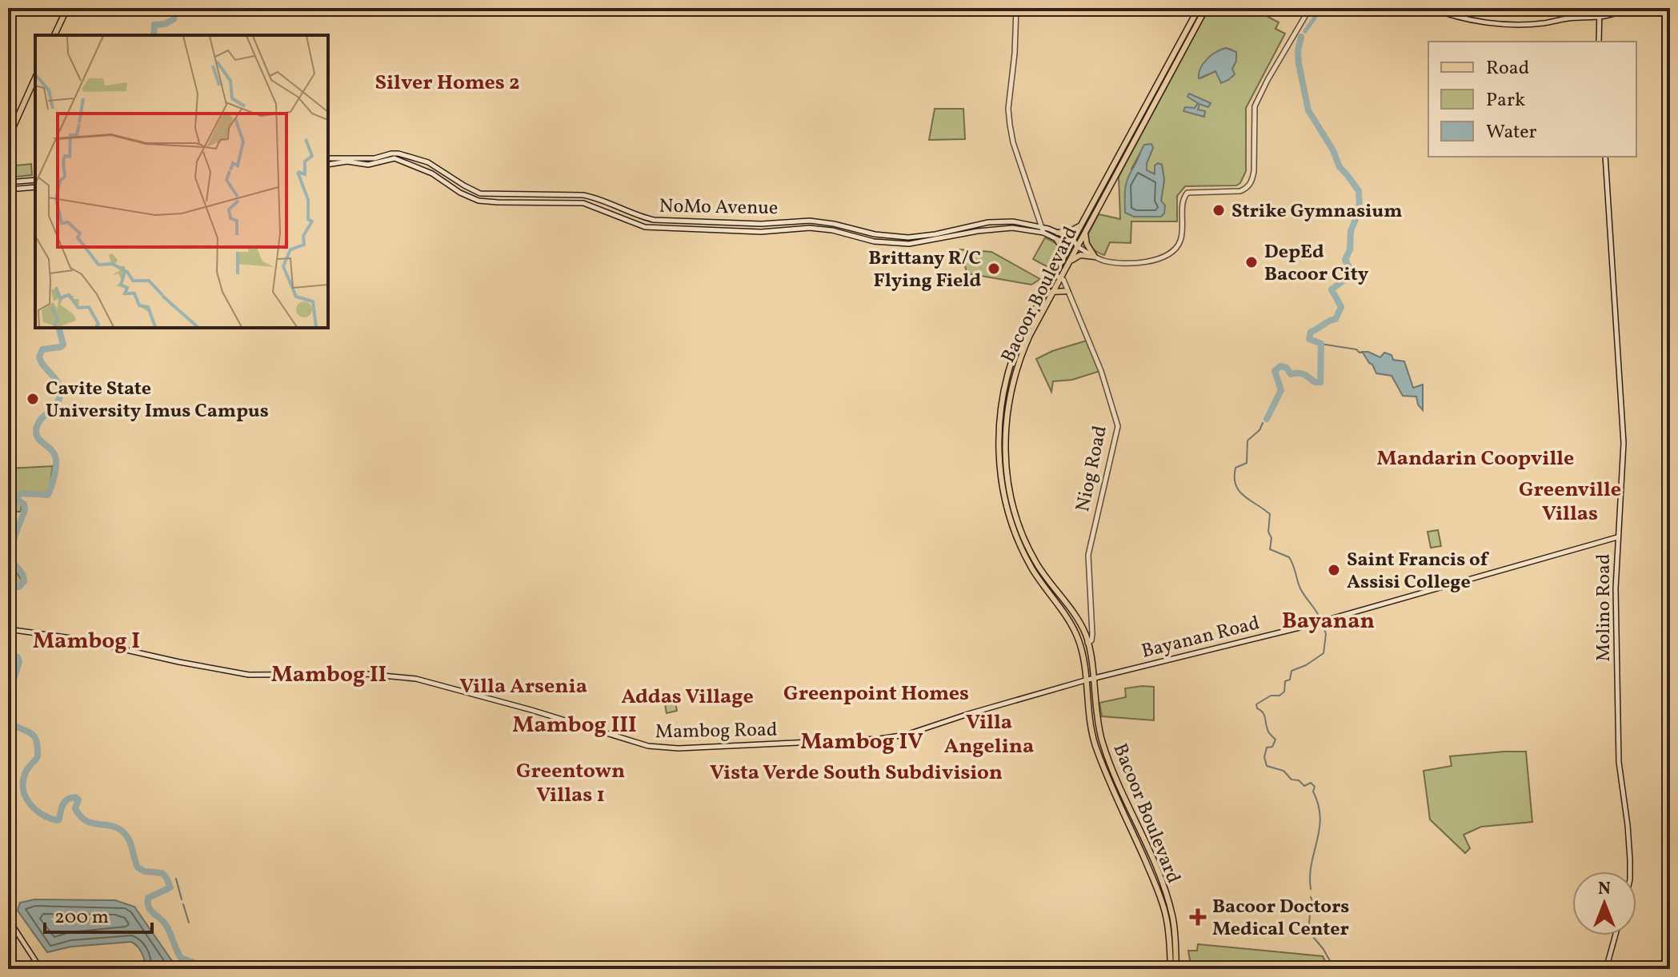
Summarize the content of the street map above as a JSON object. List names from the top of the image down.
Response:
{
  "streets": {
    "main road": [
      "NoMo Avenue",
      "Bacoor Boulevard",
      "Niog Road",
      "Molino Road",
      "Bayanan Road",
      "Mambog Road"
    ]
  },
  "crossings": [
    ["NoMo Avenue", "Bacoor Boulevard"],
    ["Bacoor Boulevard", "Niog Road"],
    ["Bacoor Boulevard", "Bayanan Road"],
    ["Bacoor Boulevard", "Mambog Road"],
    ["Molino Road", "Bayanan Road"],
    ["Bayanan Road", "Mambog Road"]
  ],
  "districts": [
    "Silver Homes 2",
    "Mandarin Coopville",
    "Greenville Villas",
    "Bayanan",
    "Mambog I",
    "Mambog II",
    "Villa Arsenia",
    "Greenpoint Homes",
    "Addas Village",
    "Villa Angelina",
    "Mambog III",
    "Mambog IV",
    "Greentown Villas 1",
    "Vista Verde South Subdivision"
  ],
  "places": {
    "other": [
      "Strike Gymnasium",
      "DepEd Bacoor City",
      "Brittany R/C Flying Field",
      "Cavite State University Imus Campus",
      "Saint Francis of Assisi College"
    ],
    "health": ["Bacoor Doctors Medical Center"]
  },
  "legend": ["Road", "Park", "Water"],
  "scale_bar": "200 m",
  "north": "top"
}
